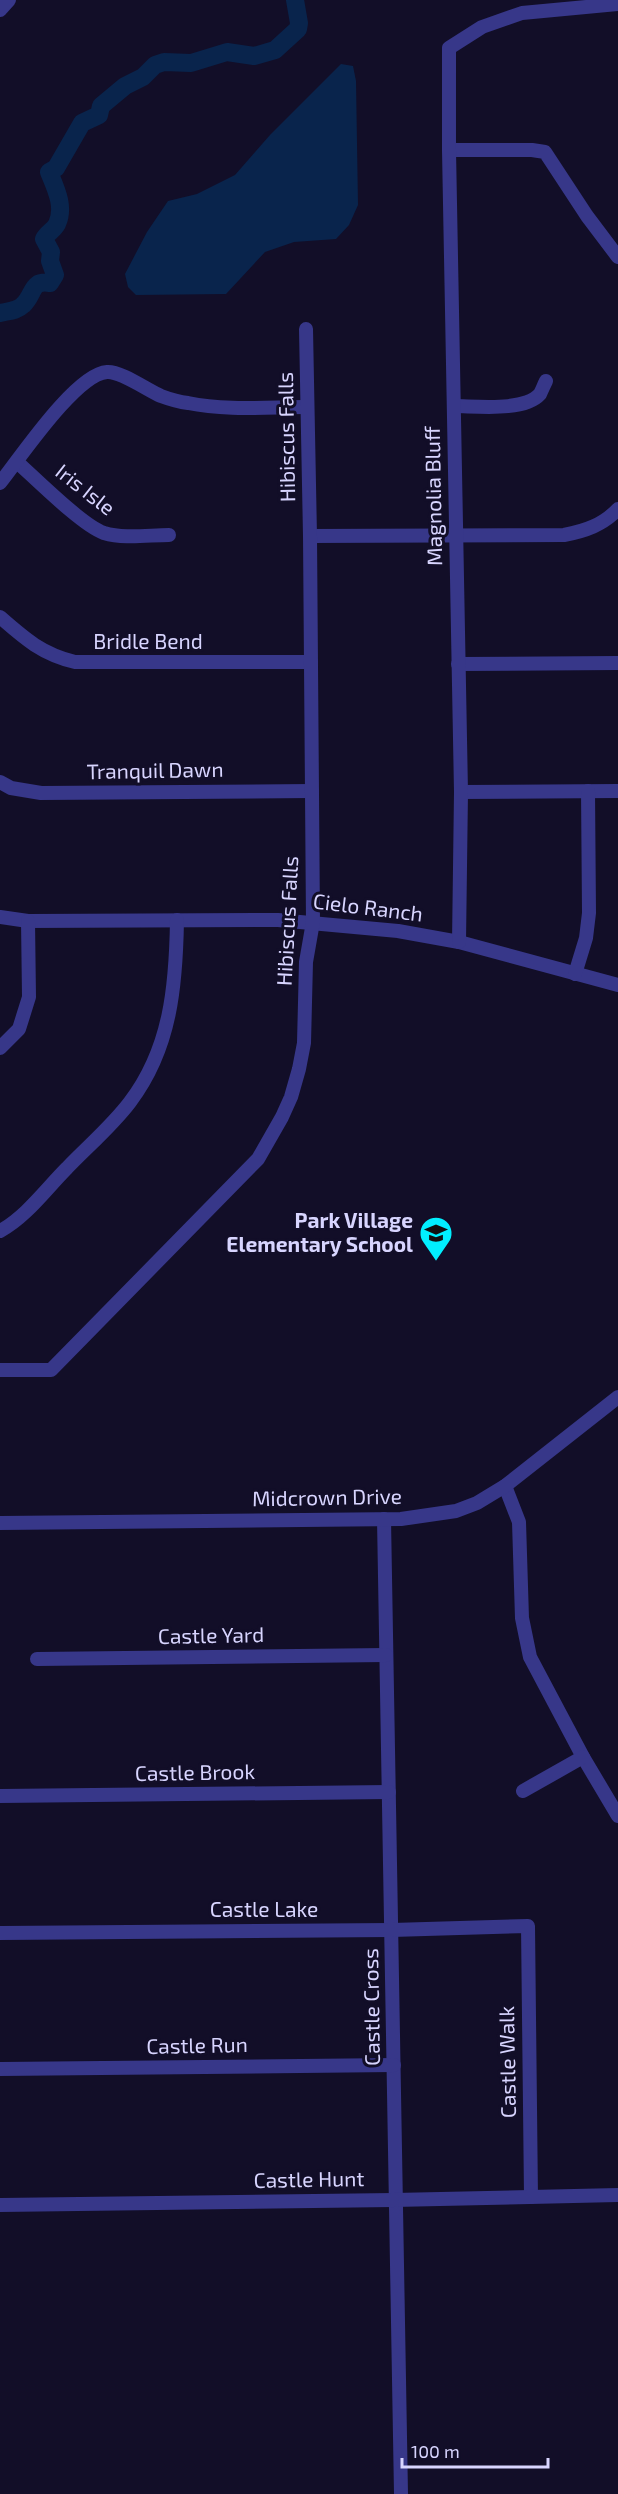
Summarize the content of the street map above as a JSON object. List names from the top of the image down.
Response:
{
  "streets": {
    "street": [
      "Hibiscus Falls",
      "Iris Isle",
      "Magnolia Bluff",
      "Bridle Bend",
      "Tranquil Dawn",
      "Cielo Ranch",
      "Midcrown Drive",
      "Castle Yard",
      "Castle Brook",
      "Castle Lake",
      "Castle Cross",
      "Castle Run",
      "Castle Walk",
      "Castle Hunt"
    ]
  },
  "crossings": [
    ["Hibiscus Falls", "Bridle Bend"],
    ["Hibiscus Falls", "Tranquil Dawn"],
    ["Hibiscus Falls", "Cielo Ranch"],
    ["Magnolia Bluff", "Cielo Ranch"],
    ["Midcrown Drive", "Castle Cross"],
    ["Castle Yard", "Castle Cross"],
    ["Castle Brook", "Castle Cross"],
    ["Castle Lake", "Castle Cross"],
    ["Castle Lake", "Castle Walk"],
    ["Castle Cross", "Castle Run"],
    ["Castle Cross", "Castle Hunt"],
    ["Castle Walk", "Castle Hunt"]
  ],
  "places": {
    "school or university": ["Park Village Elementary School"]
  },
  "scale_bar": "100 m"
}
